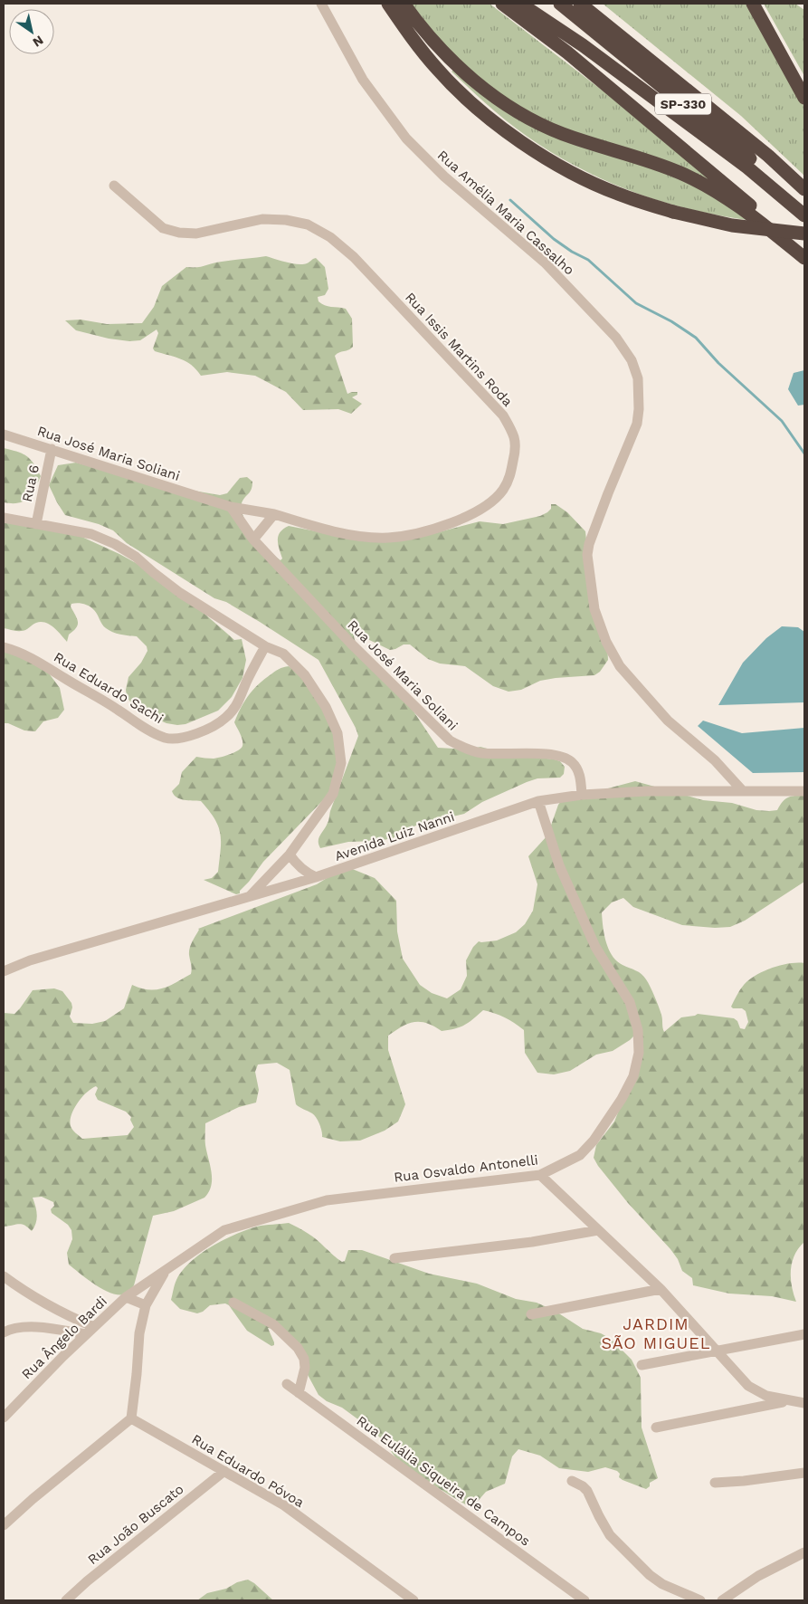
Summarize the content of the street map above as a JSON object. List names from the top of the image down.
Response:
{
  "streets": {
    "highway": ["SP-330"],
    "street": [
      "Rua Amélia Maria Cassalho",
      "Rua Issis Martins Roda",
      "Rua José Maria Soliani",
      "Rua 6",
      "Rua Eduardo Sachi",
      "Avenida Luiz Nanni",
      "Rua Osvaldo Antonelli",
      "Rua Ângelo Bardi",
      "Rua Eduardo Póvoa",
      "Rua Eulália Siqueira de Campos",
      "Rua João Buscato"
    ]
  },
  "crossings": [
    ["Rua Amélia Maria Cassalho", "Avenida Luiz Nanni"],
    ["Rua Issis Martins Roda", "Rua José Maria Soliani"],
    ["Rua José Maria Soliani", "Rua 6"],
    ["Rua José Maria Soliani", "Avenida Luiz Nanni"],
    ["Avenida Luiz Nanni", "Rua Osvaldo Antonelli"],
    ["Rua Osvaldo Antonelli", "Rua Ângelo Bardi"],
    ["Rua Eduardo Póvoa", "Rua João Buscato"]
  ],
  "districts": ["JARDIM SÃO MIGUEL"],
  "north": "bottom right"
}
